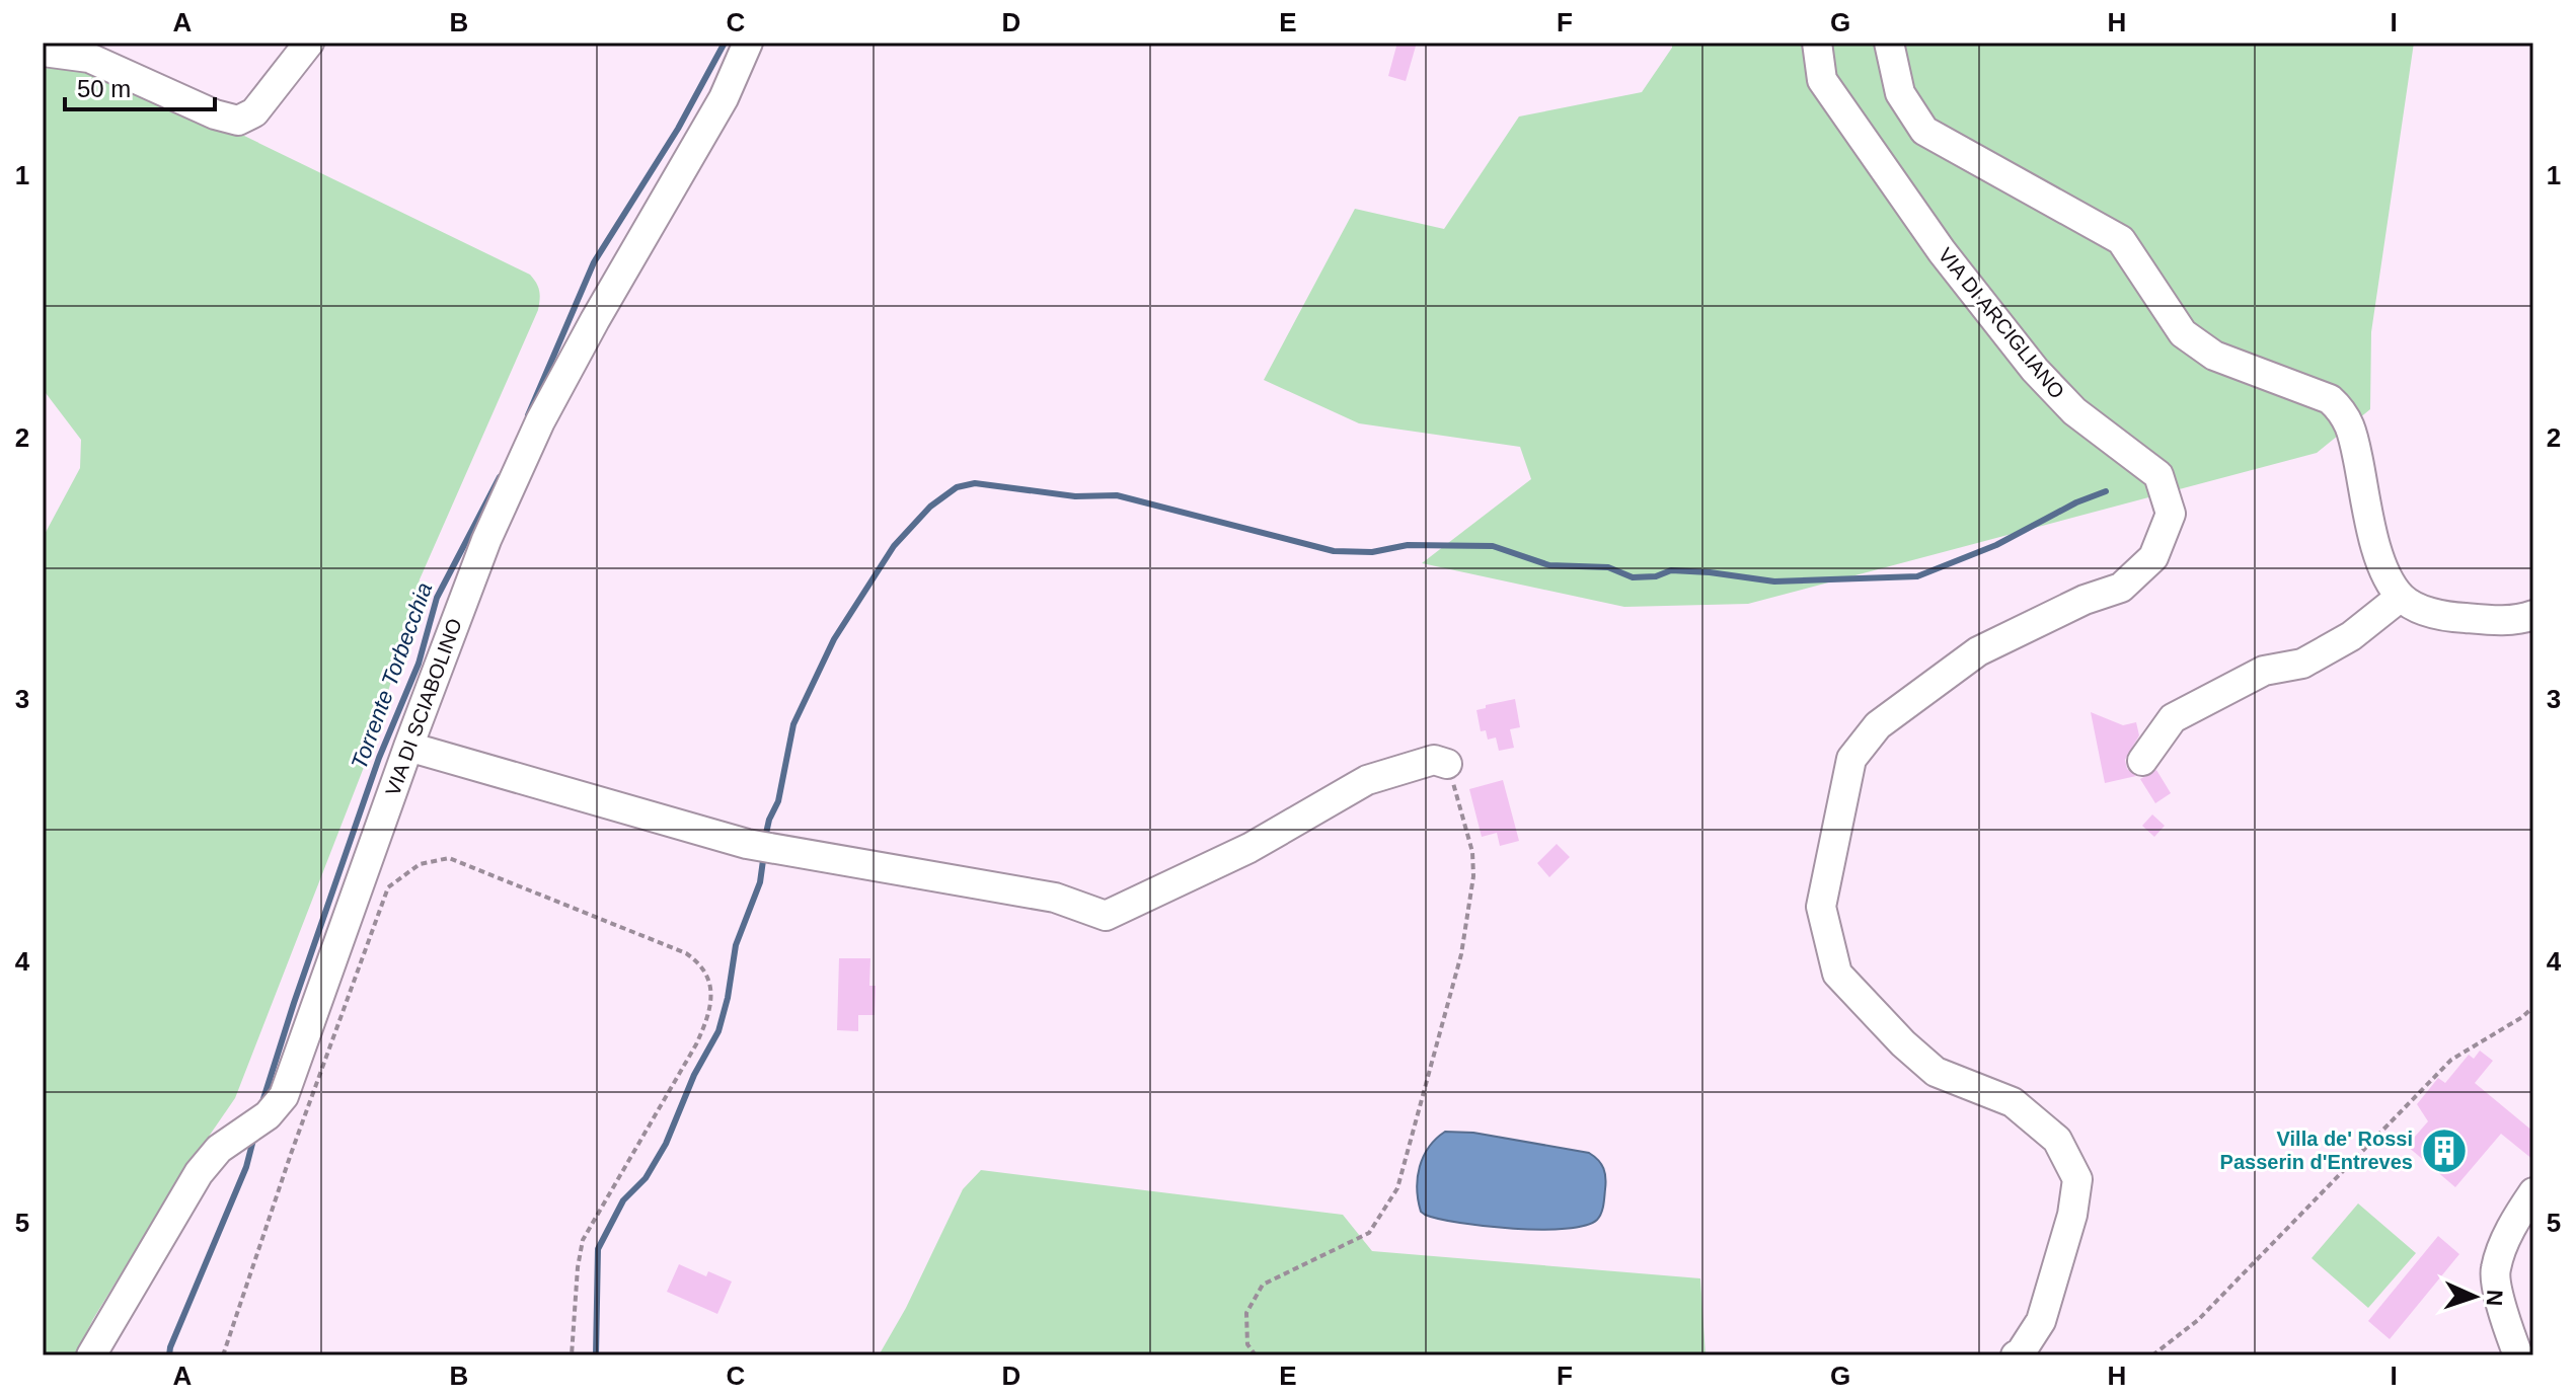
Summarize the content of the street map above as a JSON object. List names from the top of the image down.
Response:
{
  "streets": {
    "street": ["VIA DI ARCIGLIANO", "VIA DI SCIABOLINO"]
  },
  "water": ["Torrente Torbecchia"],
  "places": {
    "building": ["Villa de' Rossi Passerin d'Entreves"]
  },
  "scale_bar": "50 m",
  "north": "right",
  "grid": {
    "columns": [
      "A",
      "B",
      "C",
      "D",
      "E",
      "F",
      "G",
      "H",
      "I"
    ],
    "rows": [
      "1",
      "2",
      "3",
      "4",
      "5"
    ]
  }
}
